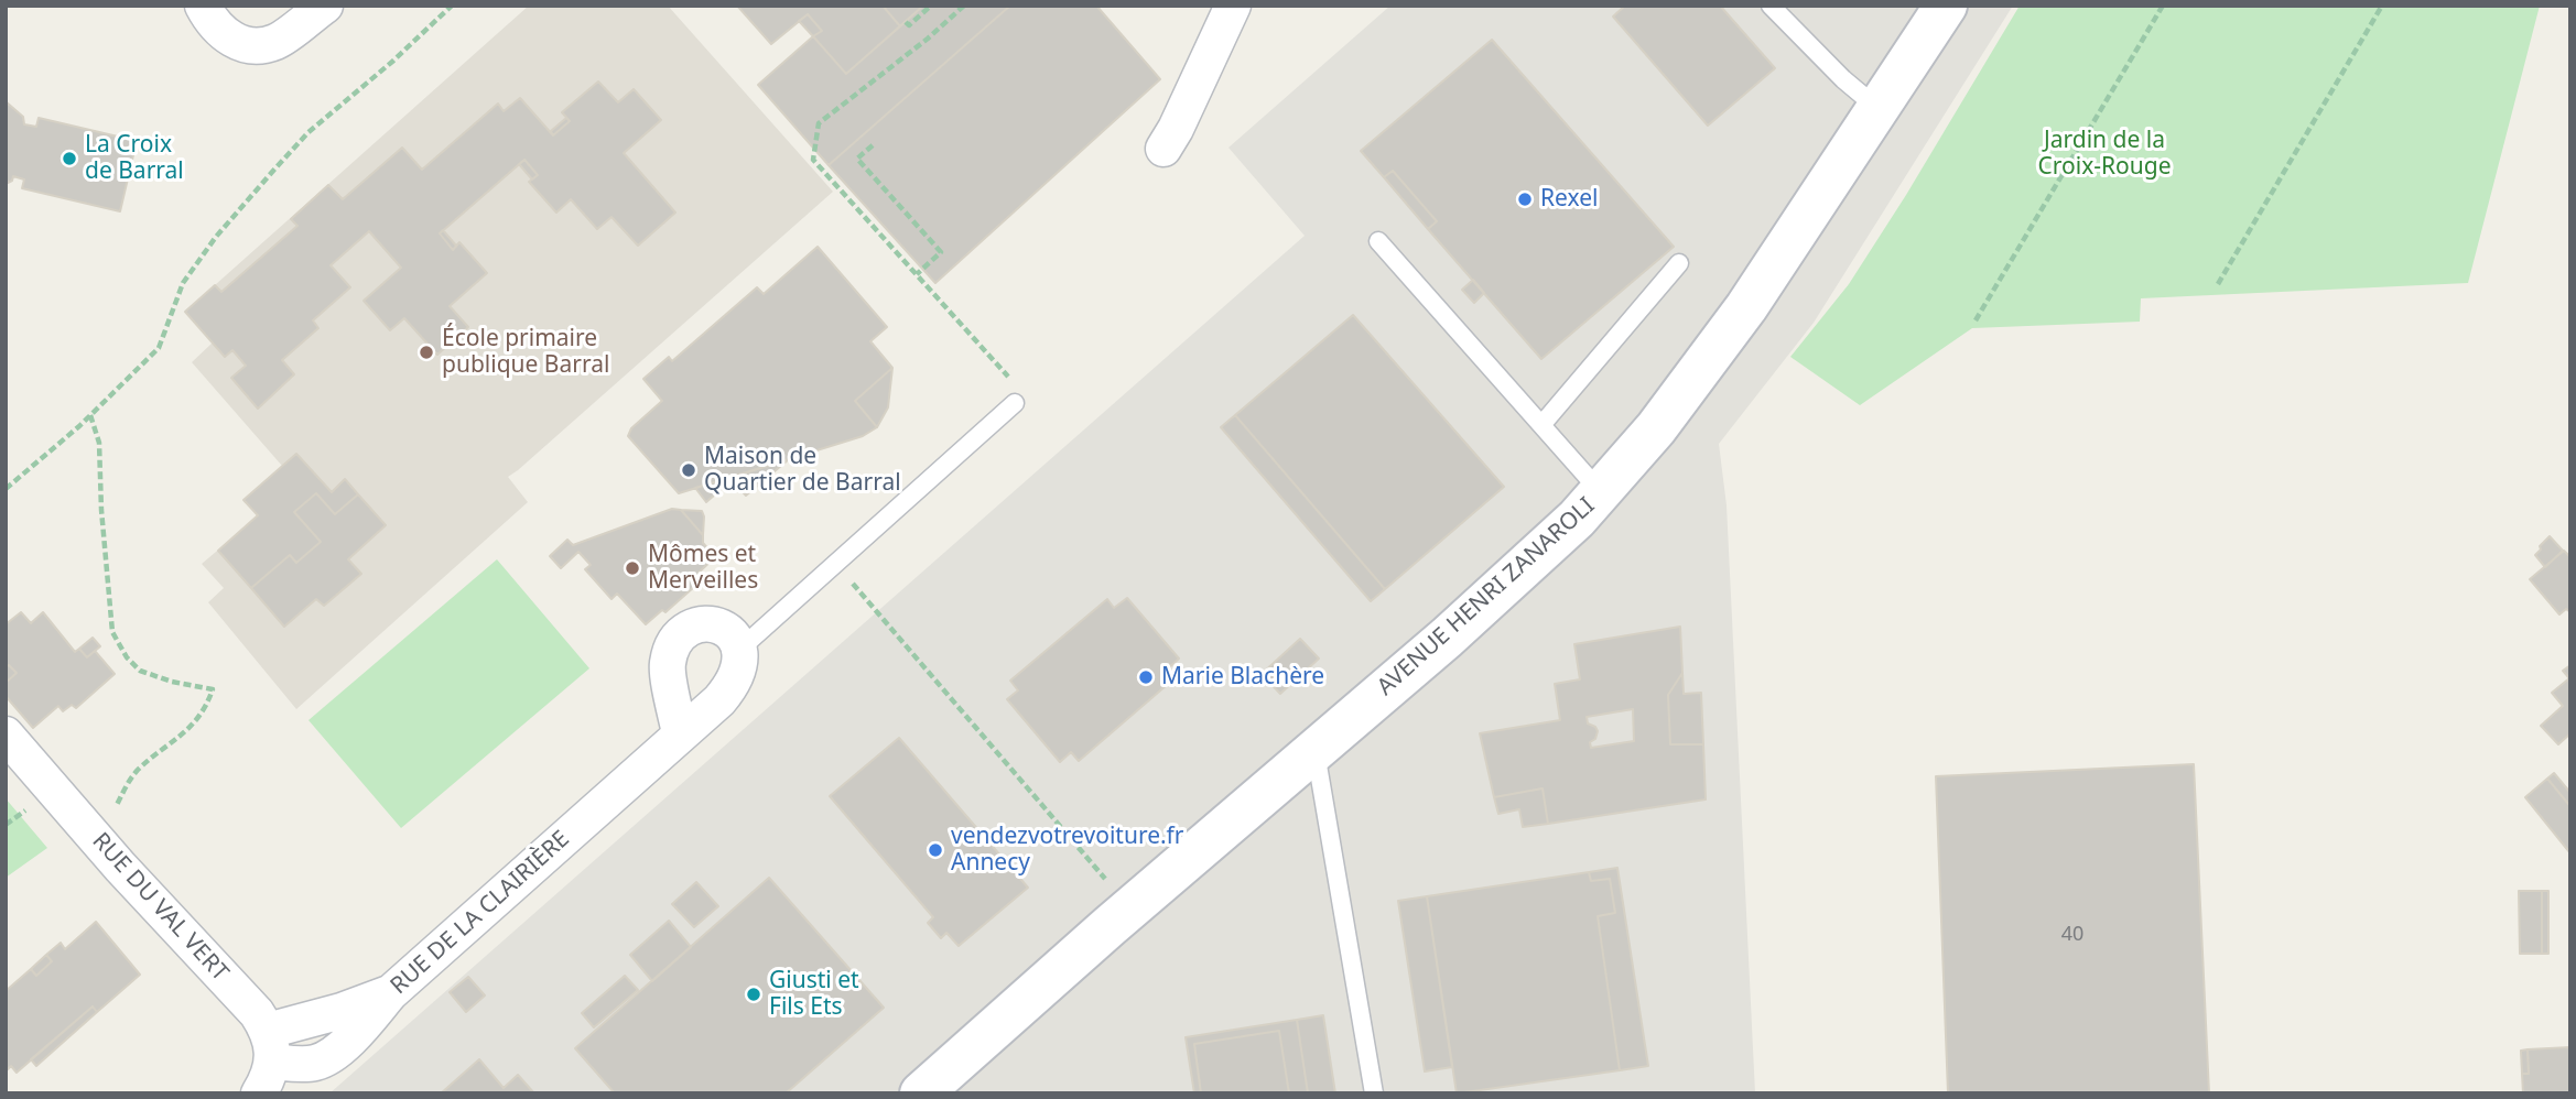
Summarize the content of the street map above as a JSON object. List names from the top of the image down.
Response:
{
  "streets": {
    "street": ["AVENUE HENRI ZANAROLI", "RUE DU VAL VERT", "RUE DE LA CLAIRIÈRE"]
  },
  "crossings": [
    ["RUE DU VAL VERT", "RUE DE LA CLAIRIÈRE"]
  ],
  "parks": ["Jardin de la Croix-Rouge"],
  "places": [
    "La Croix de Barral",
    "Rexel",
    "École primaire publique Barral",
    "Maison de Quartier de Barral",
    "Mômes et Merveilles",
    "Marie Blachère",
    "vendezvotrevoiture.fr Annecy",
    "Giusti et Fils Ets"
  ],
  "house_numbers": ["40"]
}
